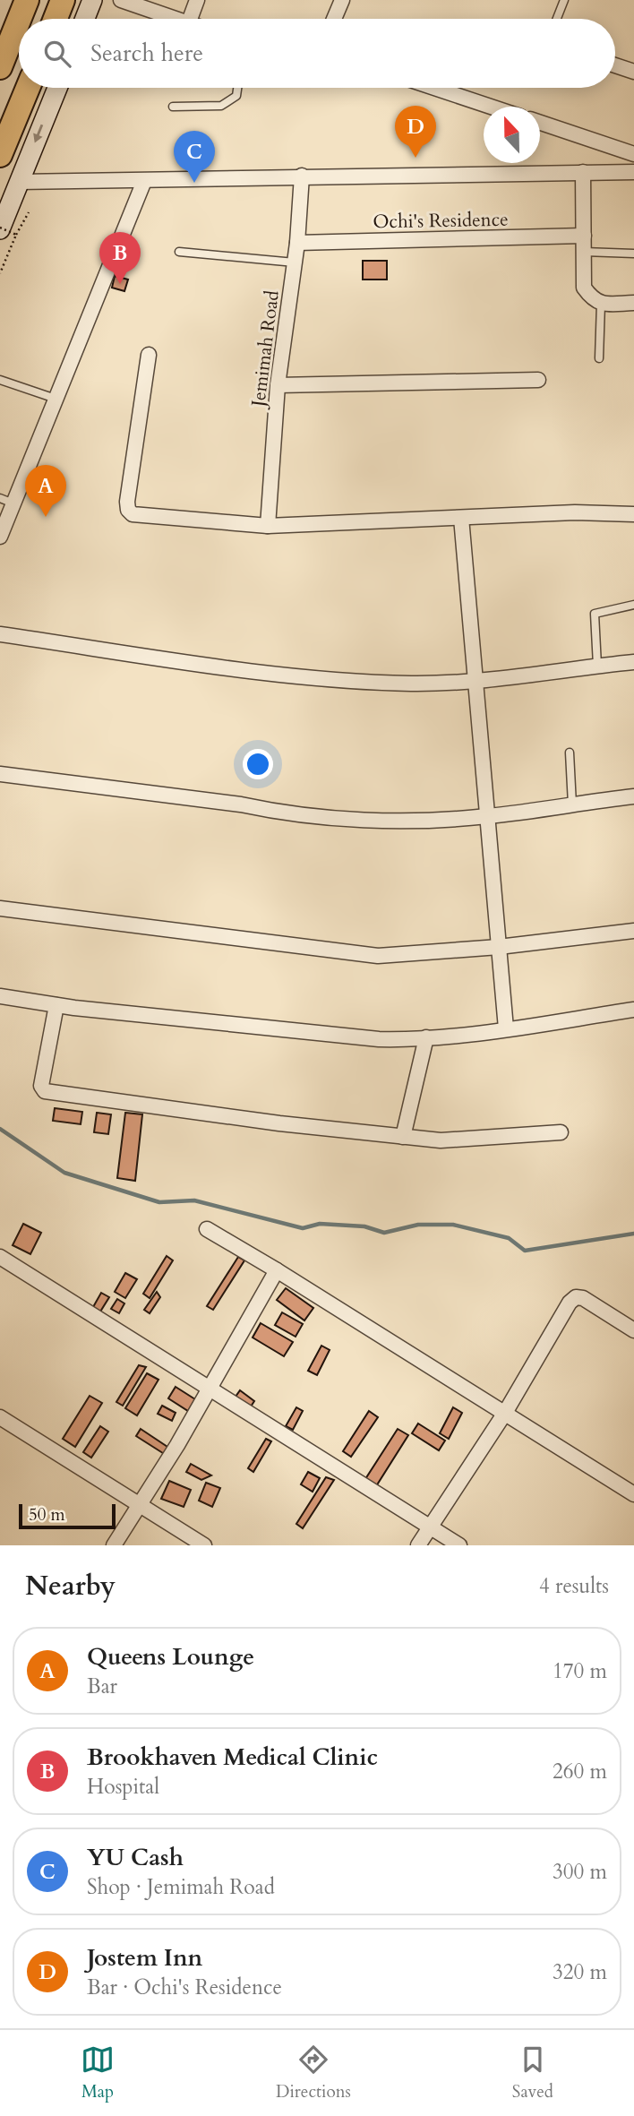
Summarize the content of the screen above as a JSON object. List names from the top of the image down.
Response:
{
  "streets": {
    "street": ["Ochi's Residence", "Jemimah Road"]
  },
  "crossings": [
    ["Ochi's Residence", "Jemimah Road"]
  ],
  "scale_bar": "50 m",
  "north": "top",
  "page": {
    "search": "Search here",
    "pins": [
      "D",
      "C",
      "B",
      "A"
    ],
    "scale": "50 m",
    "heading": ["Nearby", "4 results"],
    "list": [
      {
        "mark": "A",
        "name": "Queens Lounge",
        "note": "Bar",
        "value": "170 m"
      },
      {
        "mark": "B",
        "name": "Brookhaven Medical Clinic",
        "note": "Hospital",
        "value": "260 m"
      },
      {
        "mark": "C",
        "name": "YU Cash",
        "note": "Shop · Jemimah Road",
        "value": "300 m"
      },
      {
        "mark": "D",
        "name": "Jostem Inn",
        "note": "Bar · Ochi's Residence",
        "value": "320 m"
      }
    ],
    "nav": ["Map", "Directions", "Saved"]
  }
}
